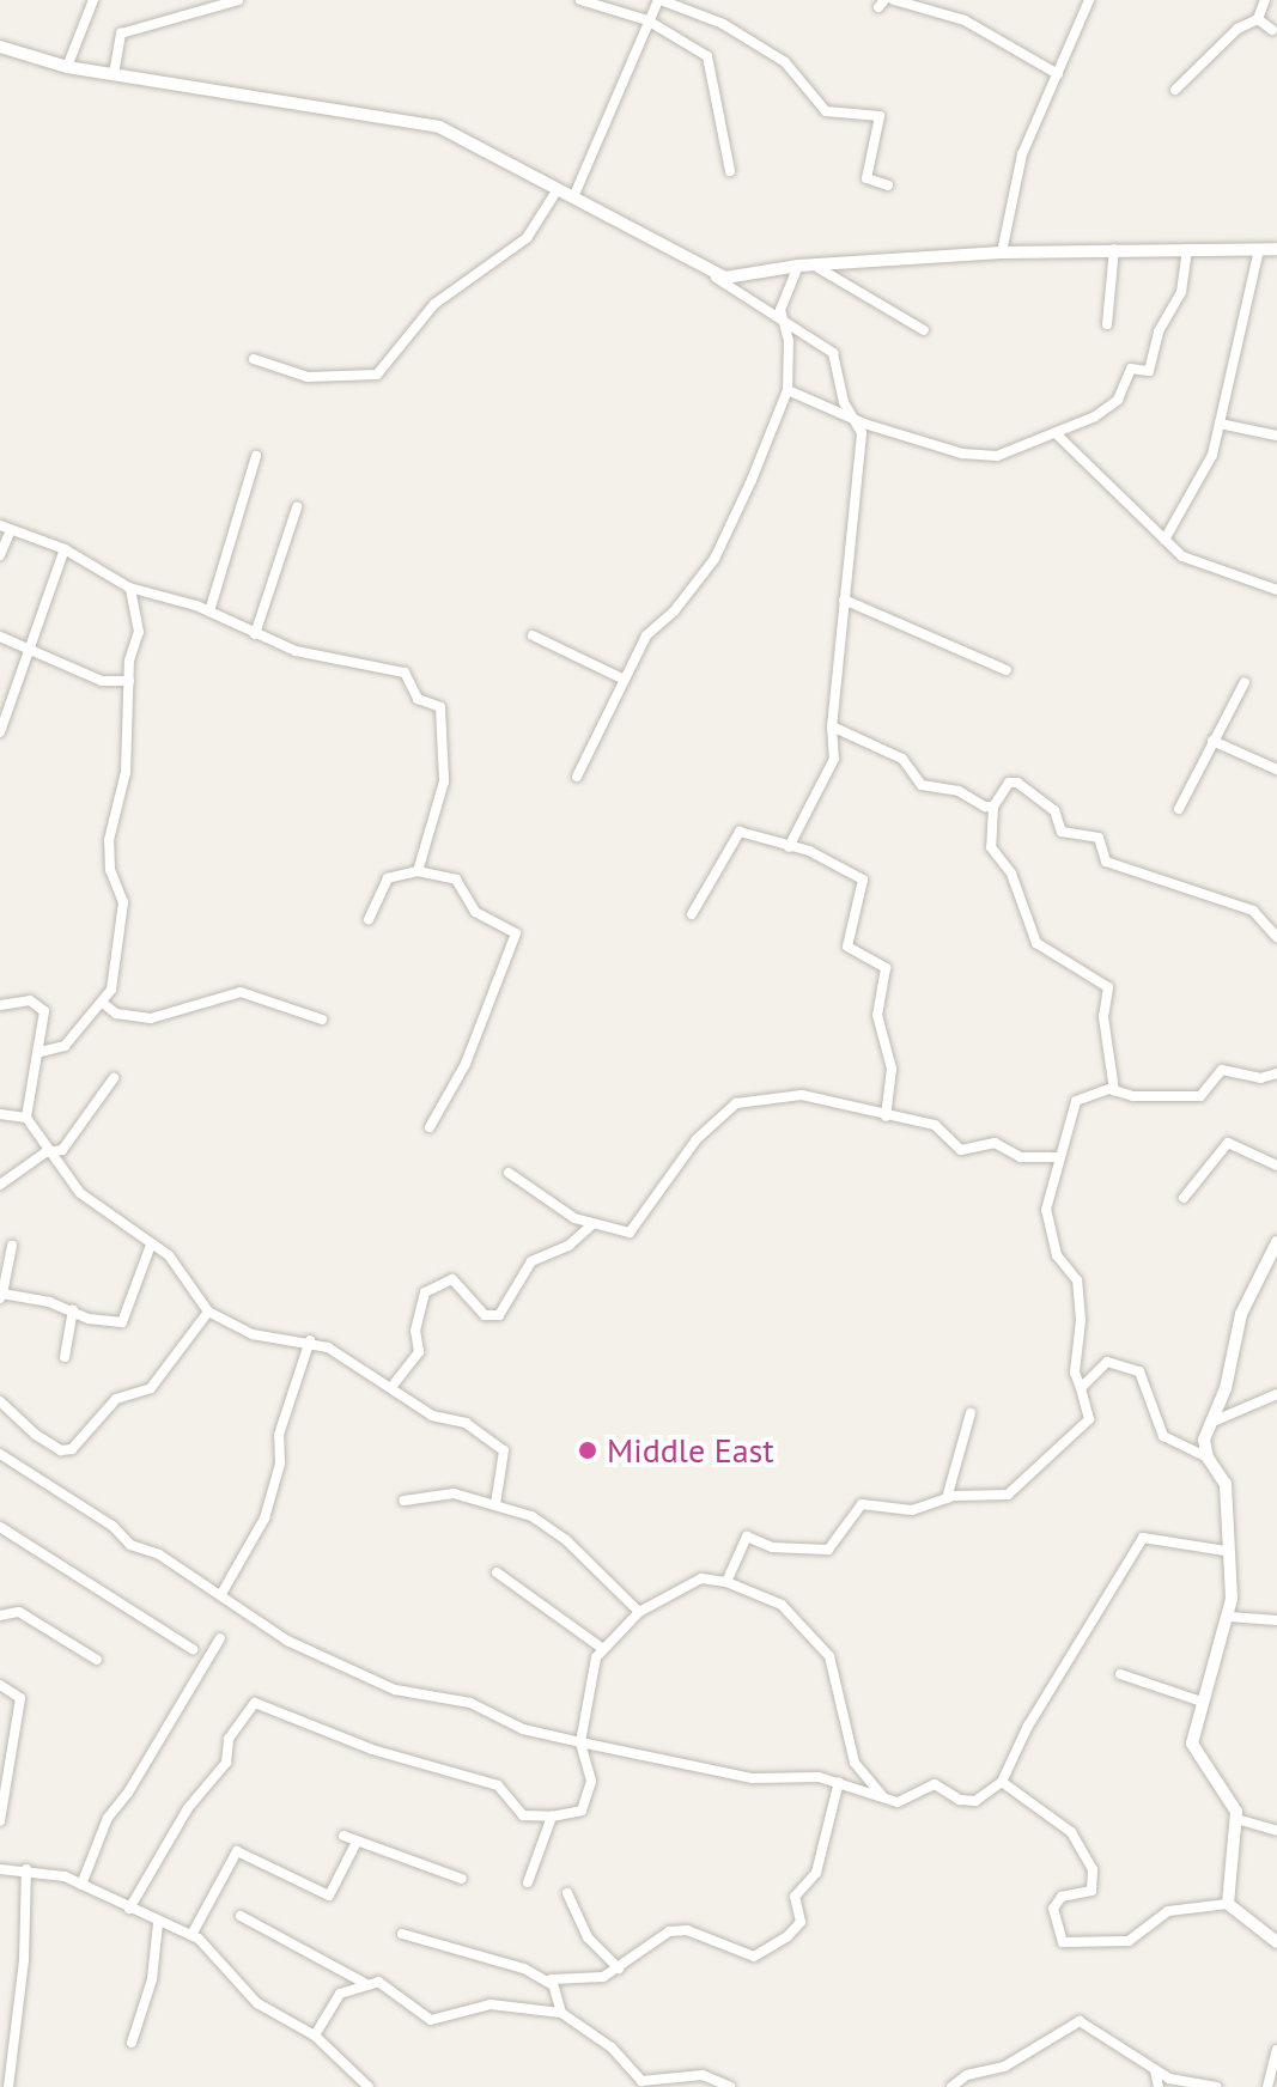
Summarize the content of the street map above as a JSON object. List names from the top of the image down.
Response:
{
  "places": ["Middle East"]
}
